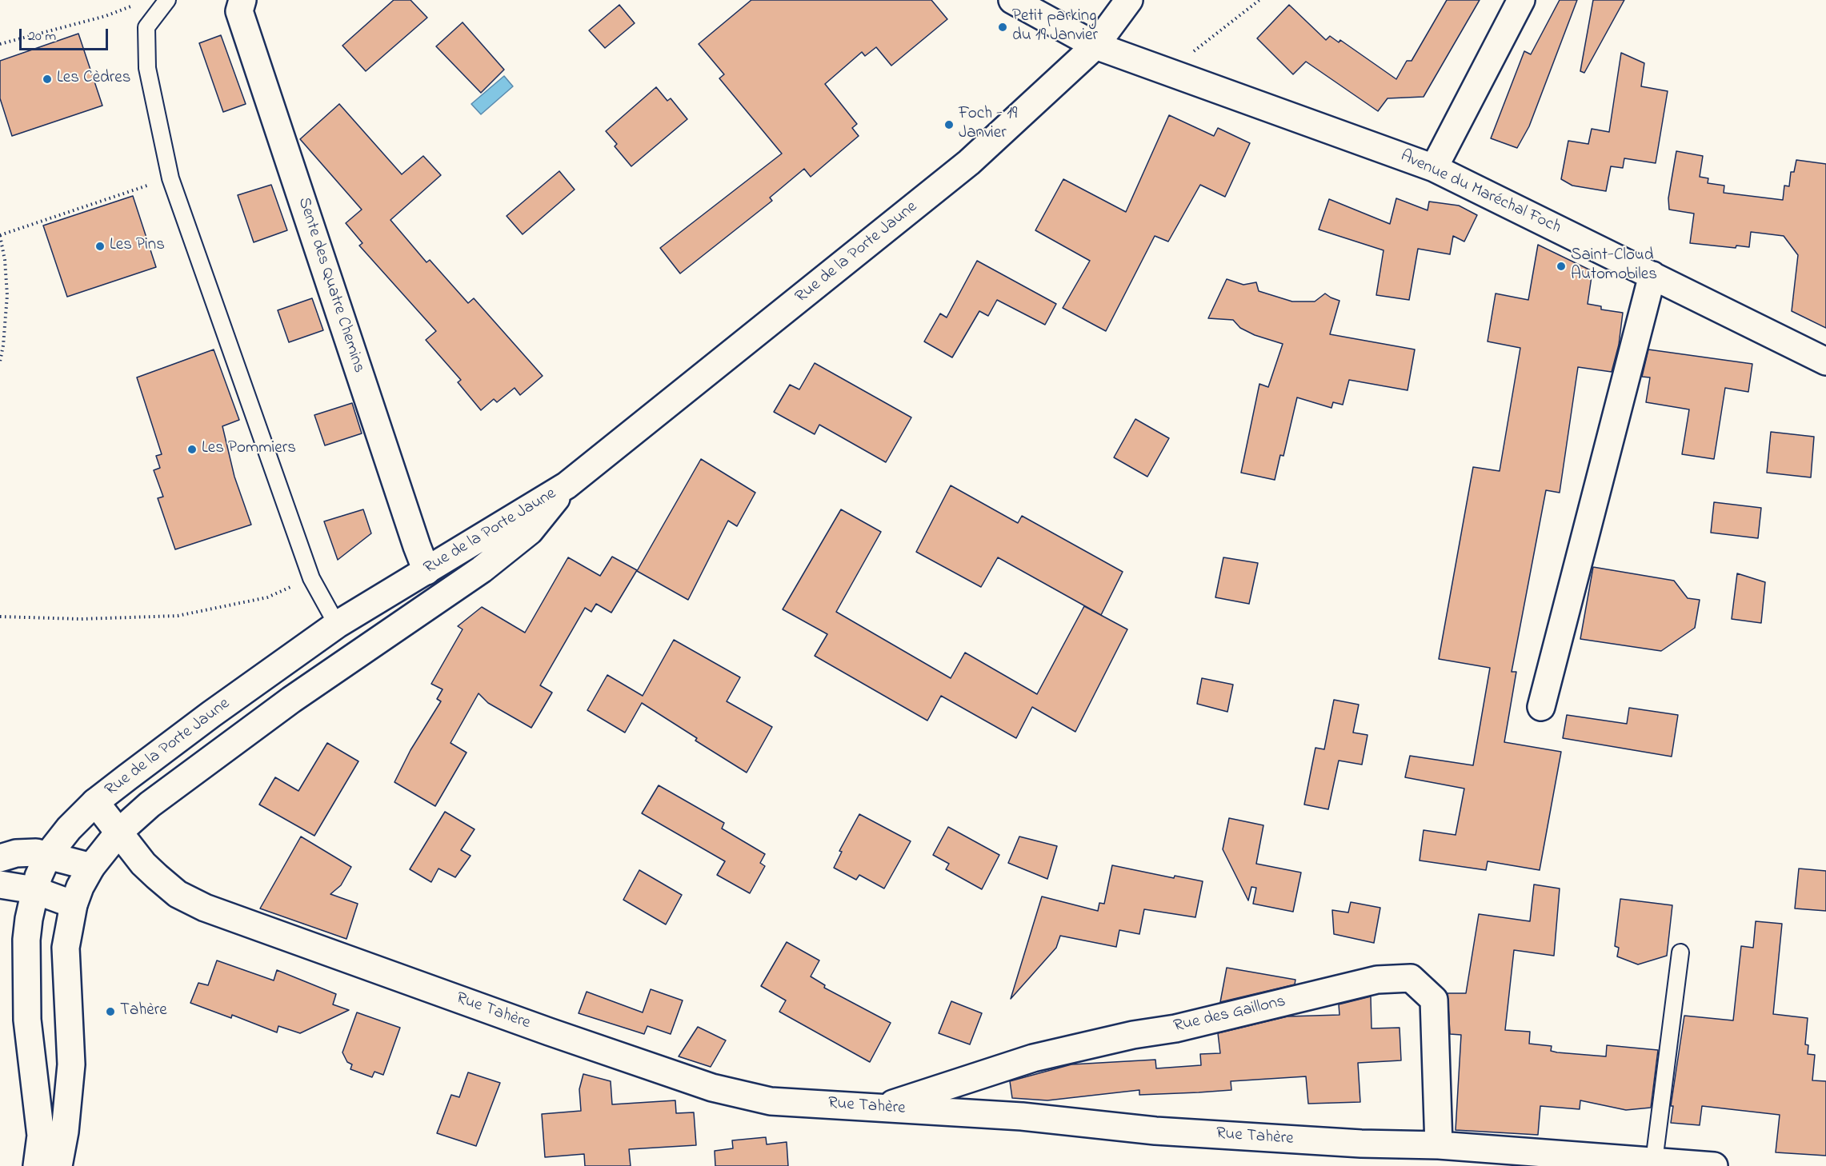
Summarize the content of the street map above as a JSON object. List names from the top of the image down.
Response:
{
  "streets": {
    "street": [
      "Avenue du Maréchal Foch",
      "Rue de la Porte Jaune",
      "Sente des Quatre Chemins",
      "Rue Tahère",
      "Rue des Gaillons"
    ]
  },
  "crossings": [
    ["Avenue du Maréchal Foch", "Rue de la Porte Jaune"],
    ["Rue de la Porte Jaune", "Sente des Quatre Chemins"],
    ["Rue de la Porte Jaune", "Rue Tahère"],
    ["Rue Tahère", "Rue des Gaillons"]
  ],
  "places": [
    "Petit parking du 19 Janvier",
    "Les Cèdres",
    "Foch - 19 Janvier",
    "Les Pins",
    "Saint-Cloud Automobiles",
    "Les Pommiers",
    "Tahère"
  ],
  "scale_bar": "20 m"
}
